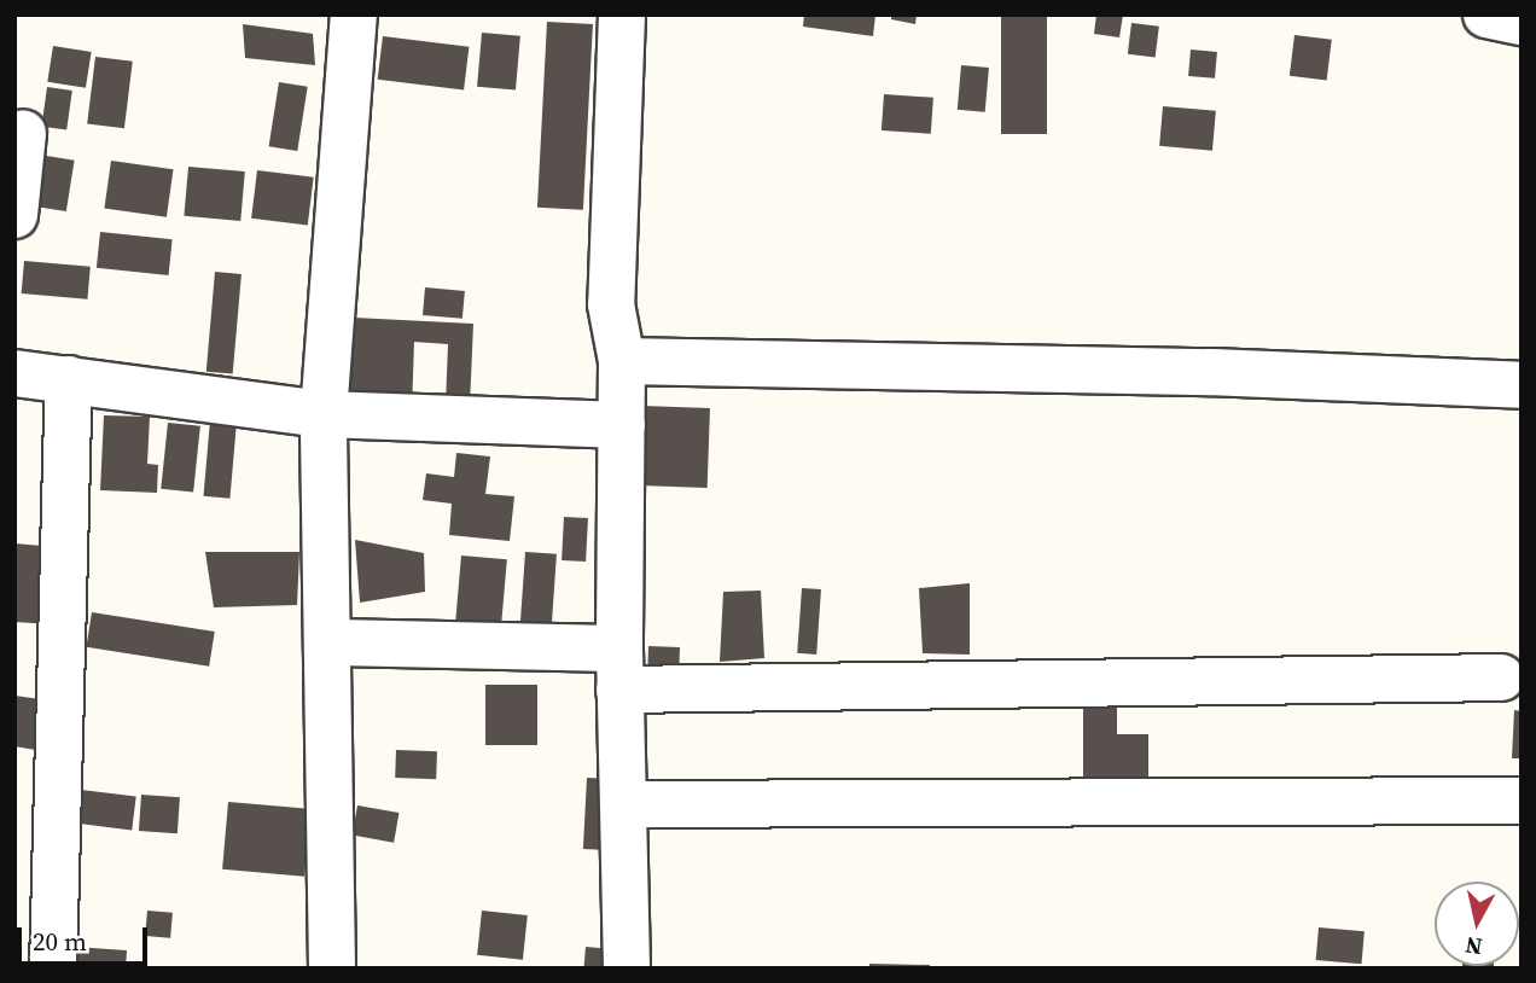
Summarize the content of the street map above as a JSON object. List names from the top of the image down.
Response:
{
  "scale_bar": "20 m",
  "north": "bottom"
}
